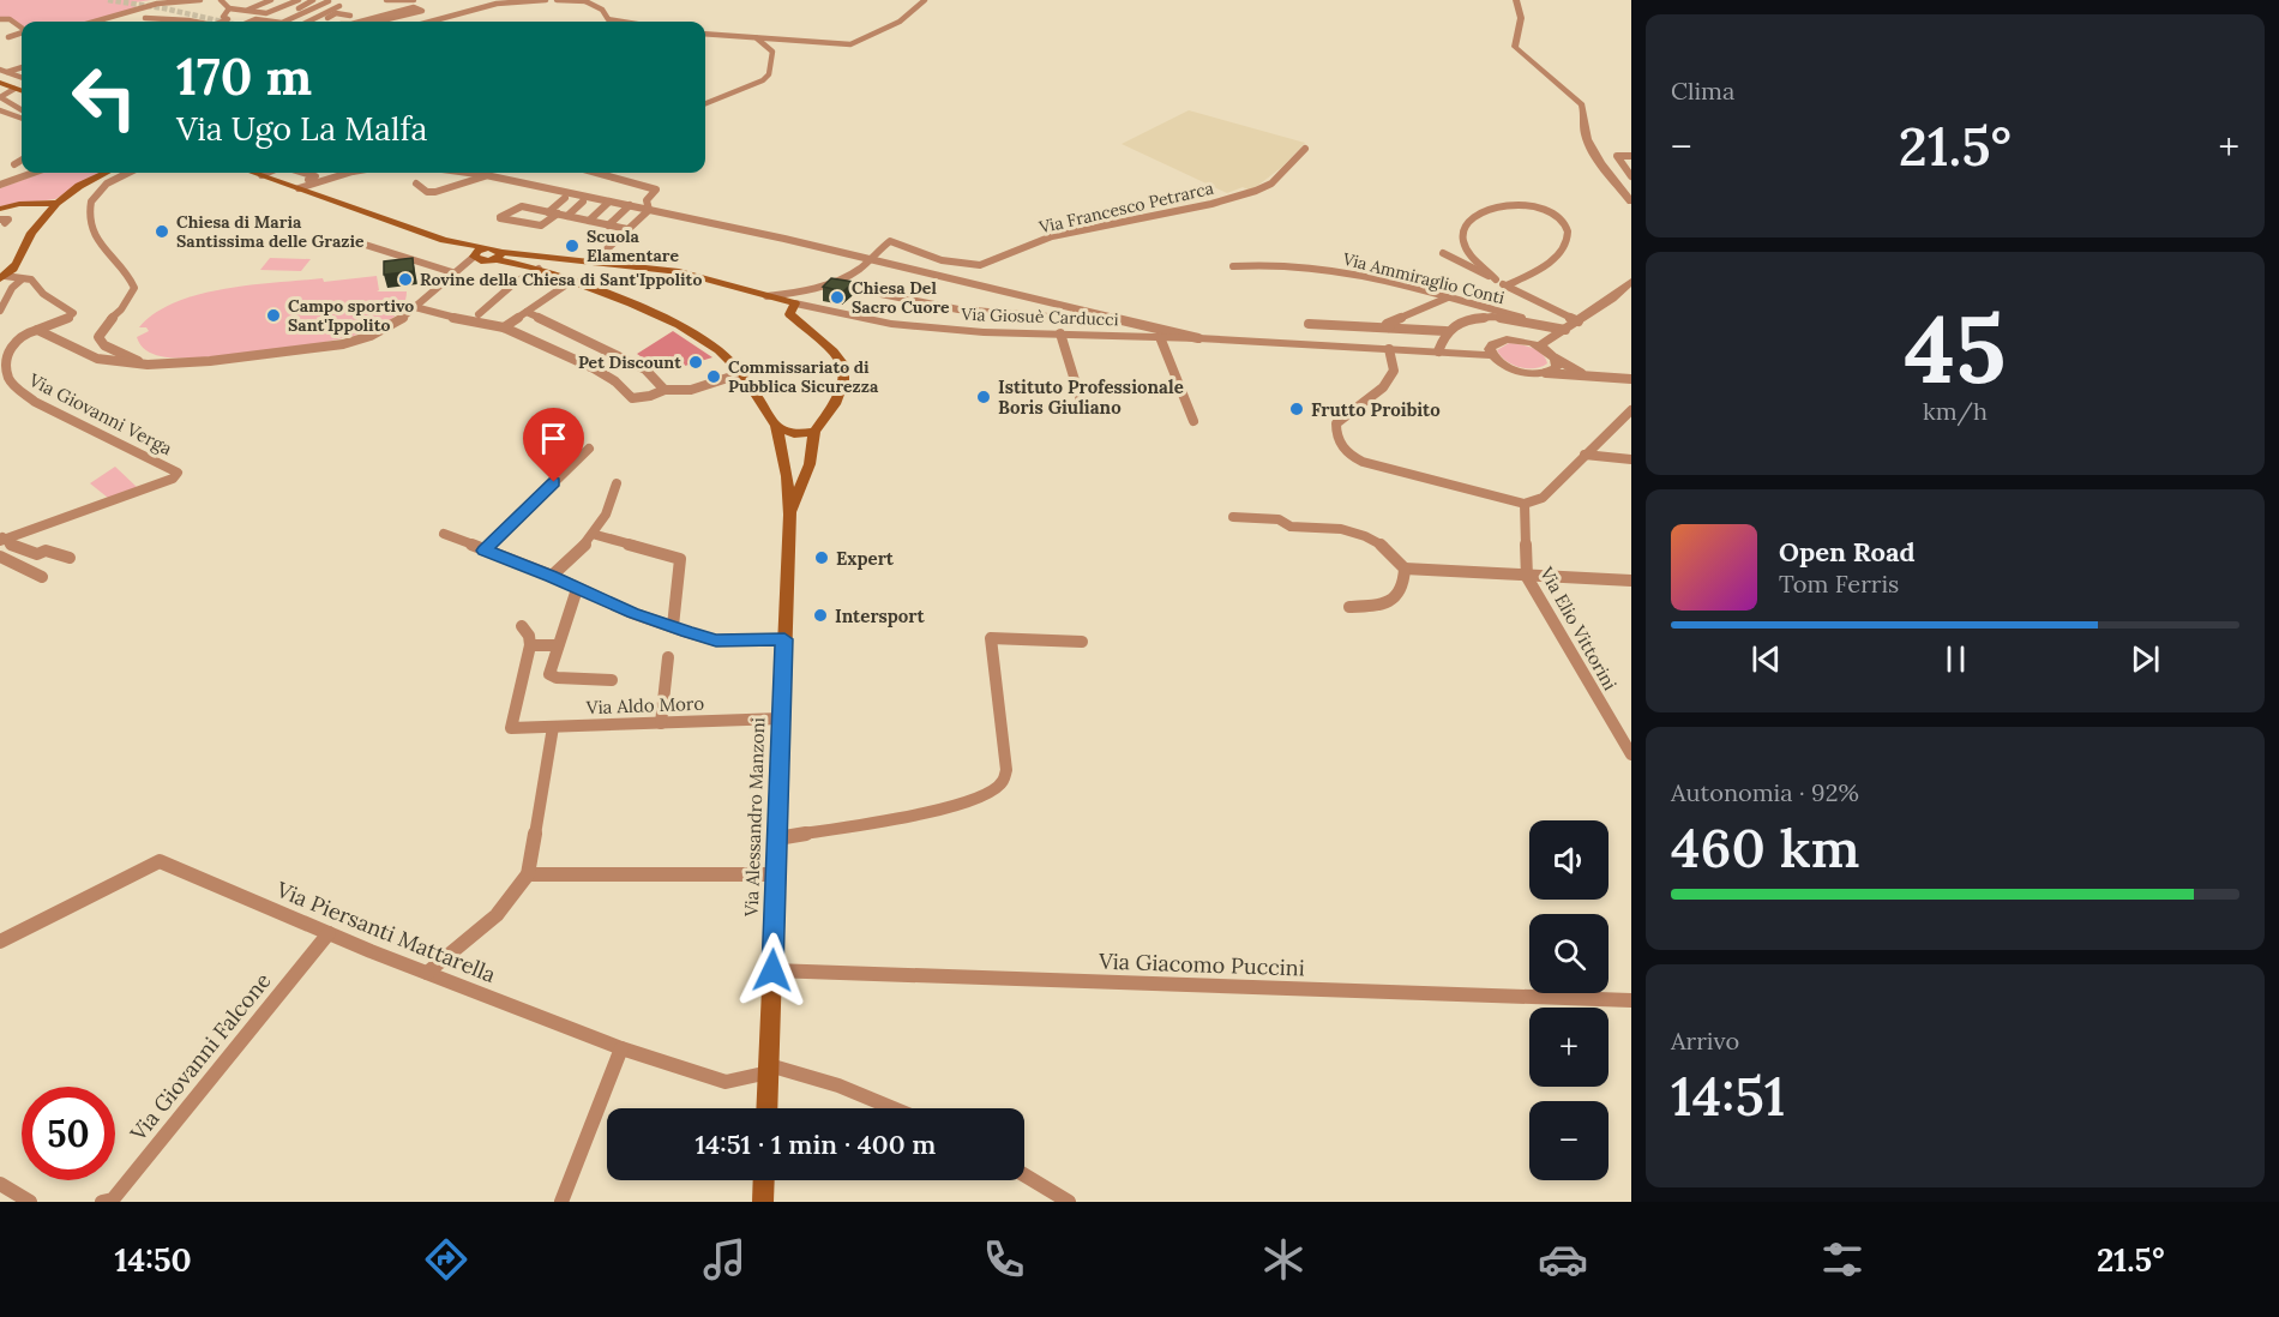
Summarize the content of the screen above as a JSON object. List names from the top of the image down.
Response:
{
  "streets": {
    "main road": ["Via Alessandro Manzoni"],
    "street": [
      "Via Francesco Petrarca",
      "Via Ammiraglio Conti",
      "Via Giosuè Carducci",
      "Via Giovanni Verga",
      "Via Elio Vittorini",
      "Via Aldo Moro",
      "Via Piersanti Mattarella",
      "Via Giacomo Puccini",
      "Via Giovanni Falcone"
    ]
  },
  "crossings": [
    ["Via Aldo Moro", "Via Alessandro Manzoni"],
    ["Via Alessandro Manzoni", "Via Piersanti Mattarella"],
    ["Via Alessandro Manzoni", "Via Giacomo Puccini"],
    ["Via Piersanti Mattarella", "Via Giovanni Falcone"]
  ],
  "places": [
    "Chiesa di Maria Santissima delle Grazie",
    "Scuola Elamentare",
    "Rovine della Chiesa di Sant'Ippolito",
    "Chiesa Del Sacro Cuore",
    "Campo sportivo Sant'Ippolito",
    "Pet Discount",
    "Commissariato di Pubblica Sicurezza",
    "Istituto Professionale Boris Giuliano",
    "Frutto Proibito",
    "Expert",
    "Intersport"
  ],
  "page": {
    "tile": [
      "Clima",
      ["45", "km/h"],
      ["Autonomia · 92%", "460 km"],
      ["Arrivo", "14:51"]
    ],
    "turn": ["170 m", "Via Ugo La Malfa"],
    "heat": ["−", "21.5°", "+"],
    "song": ["Open Road", "Tom Ferris"],
    "map_buttons": ["+", "−"],
    "limit": "50",
    "trip": "14:51 · 1 min · 400 m",
    "tabs": ["14:50", "21.5°"]
  }
}
